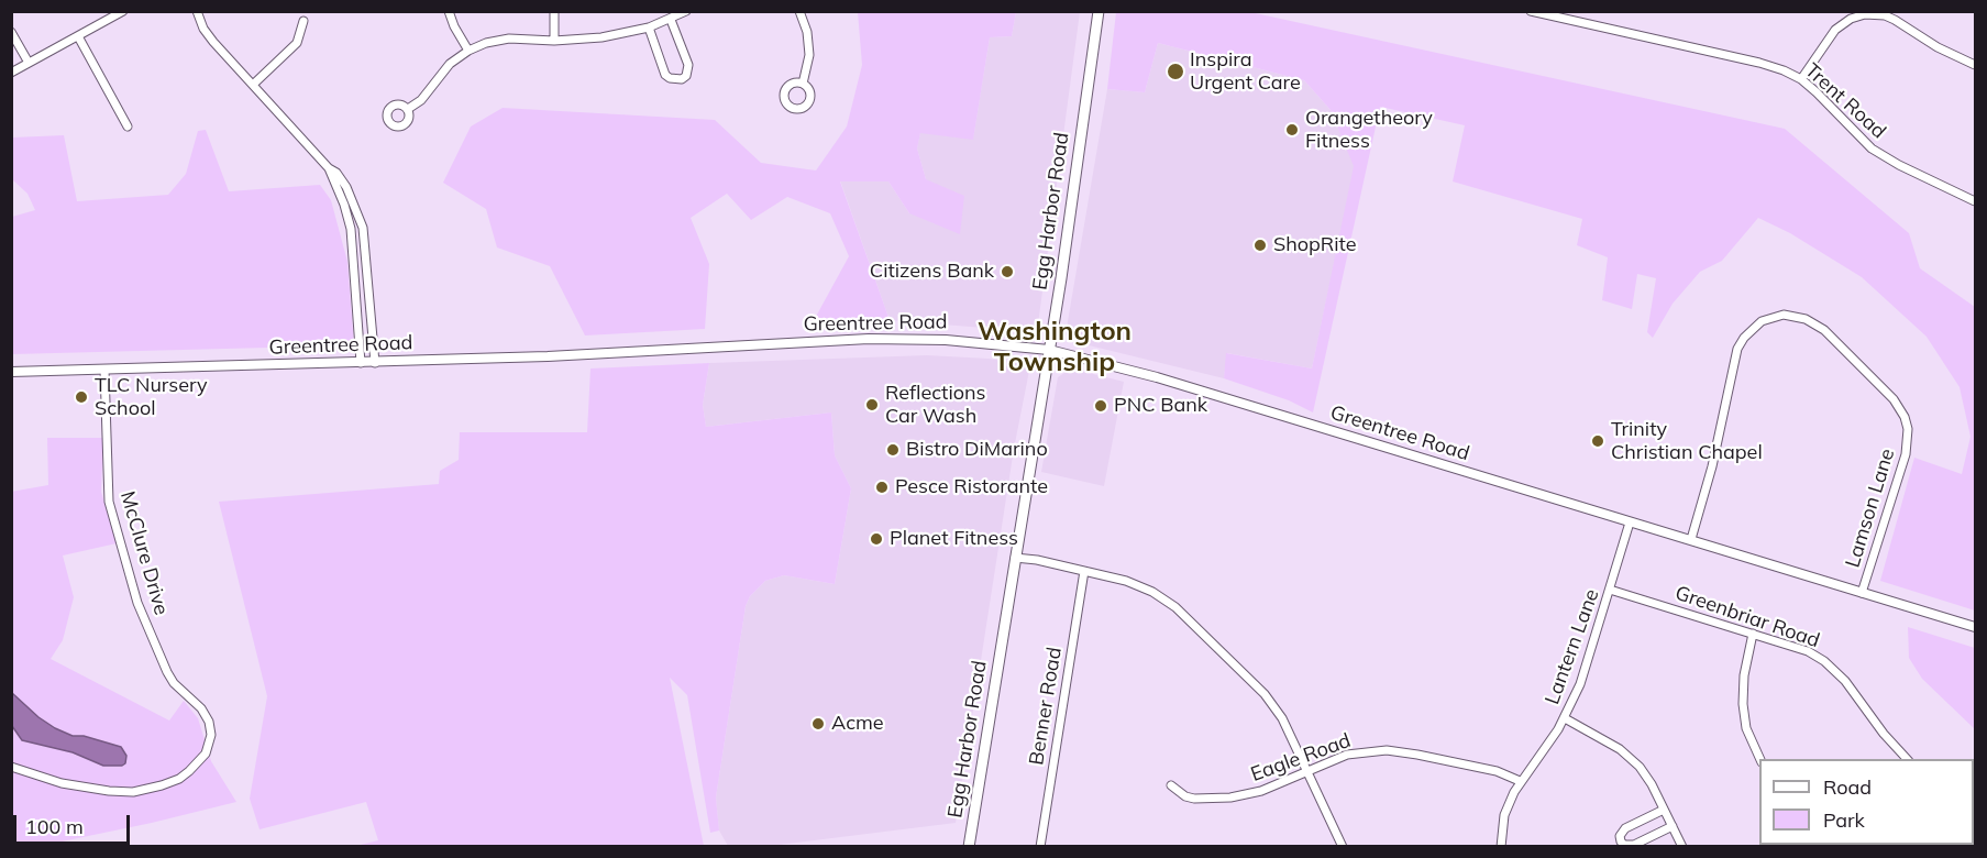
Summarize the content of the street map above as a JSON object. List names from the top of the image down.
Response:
{
  "streets": {
    "main road": ["Egg Harbor Road"],
    "street": [
      "Trent Road",
      "Greentree Road",
      "Lamson Lane",
      "McClure Drive",
      "Greenbriar Road",
      "Lantern Lane",
      "Benner Road",
      "Eagle Road"
    ]
  },
  "crossings": [
    ["Egg Harbor Road", "Greentree Road"],
    ["Greentree Road", "Lamson Lane"],
    ["Greentree Road", "McClure Drive"],
    ["Greentree Road", "Lantern Lane"],
    ["Greenbriar Road", "Lantern Lane"],
    ["Lantern Lane", "Eagle Road"]
  ],
  "districts": ["Washington Township"],
  "places": [
    "Inspira Urgent Care",
    "Orangetheory Fitness",
    "ShopRite",
    "Citizens Bank",
    "TLC Nursery School",
    "Reflections Car Wash",
    "PNC Bank",
    "Trinity Christian Chapel",
    "Bistro DiMarino",
    "Pesce Ristorante",
    "Planet Fitness",
    "Acme"
  ],
  "legend": ["Road", "Park"],
  "scale_bar": "100 m"
}
